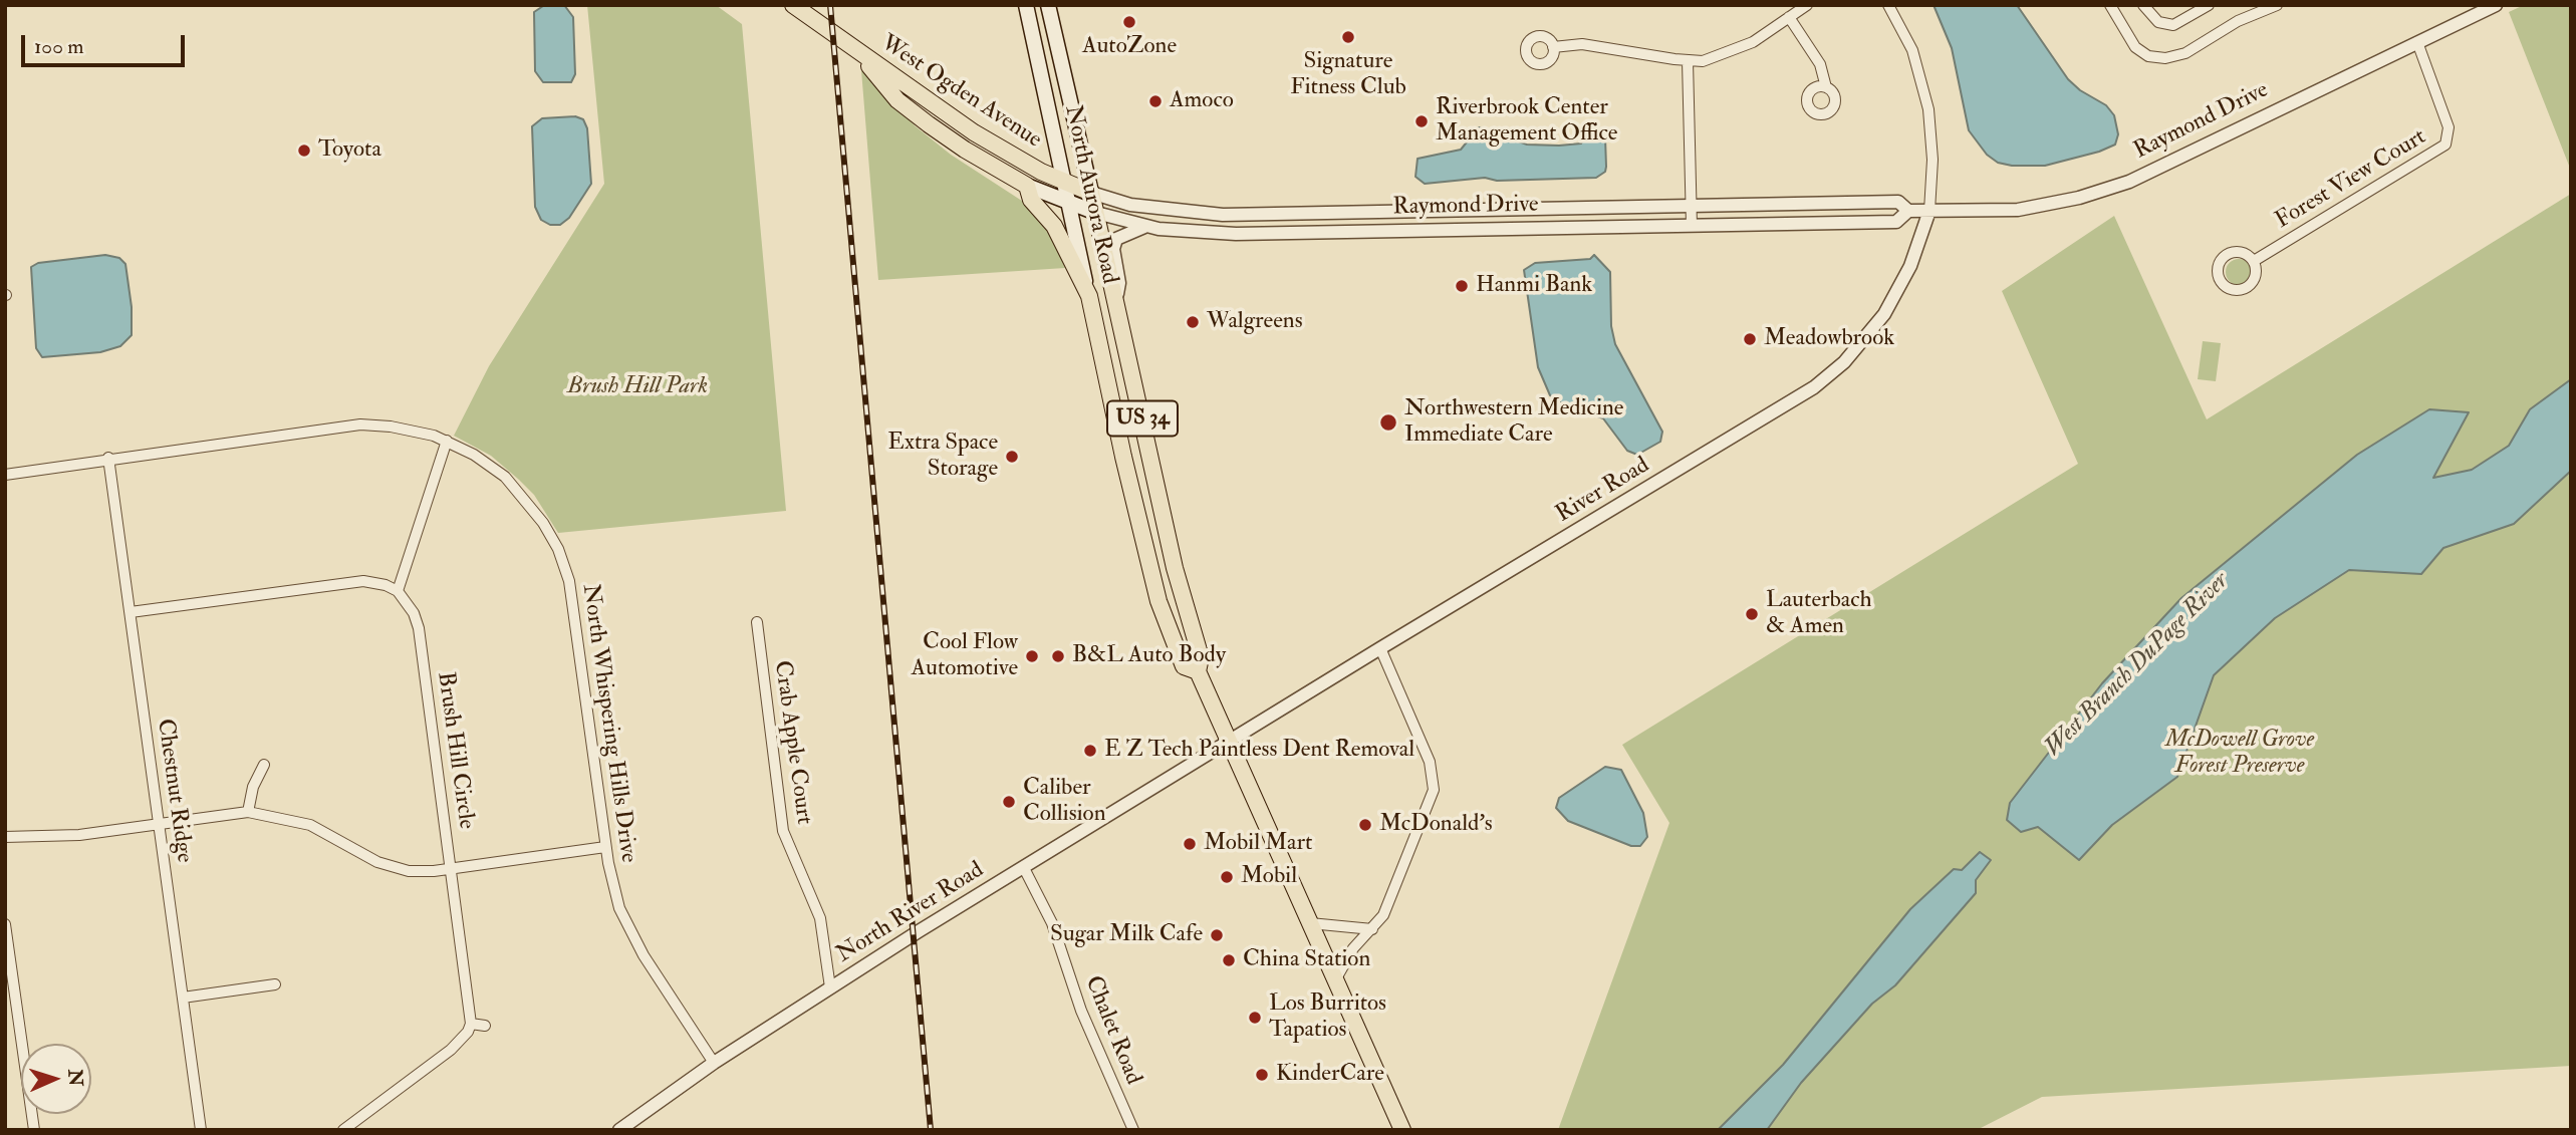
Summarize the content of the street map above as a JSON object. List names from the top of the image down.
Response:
{
  "streets": {
    "main road": [
      "West Ogden Avenue",
      "Raymond Drive",
      "North Aurora Road",
      "US 34"
    ],
    "street": [
      "Forest View Court",
      "River Road",
      "North Whispering Hills Drive",
      "Crab Apple Court",
      "Brush Hill Circle",
      "Chestnut Ridge",
      "North River Road",
      "Chalet Road"
    ]
  },
  "crossings": [
    ["West Ogden Avenue", "Raymond Drive"],
    ["West Ogden Avenue", "North Aurora Road"],
    ["West Ogden Avenue", "US 34"],
    ["Raymond Drive", "Forest View Court"],
    ["Raymond Drive", "North Aurora Road"],
    ["Raymond Drive", "US 34"],
    ["Raymond Drive", "River Road"],
    ["North Aurora Road", "US 34"],
    ["US 34", "River Road"],
    ["US 34", "North River Road"],
    ["River Road", "North River Road"],
    ["North Whispering Hills Drive", "Chestnut Ridge"],
    ["North Whispering Hills Drive", "North River Road"],
    ["Crab Apple Court", "North River Road"],
    ["North River Road", "Chalet Road"]
  ],
  "water": ["West Branch DuPage River"],
  "parks": ["Brush Hill Park", "McDowell Grove Forest Preserve"],
  "places": [
    "AutoZone",
    "Signature Fitness Club",
    "Amoco",
    "Riverbrook Center Management Office",
    "Toyota",
    "Hanmi Bank",
    "Walgreens",
    "Meadowbrook",
    "Northwestern Medicine Immediate Care",
    "Extra Space Storage",
    "Lauterbach & Amen",
    "Cool Flow Automotive",
    "B&L Auto Body",
    "E Z Tech Paintless Dent Removal",
    "Caliber Collision",
    "McDonald's",
    "Mobil Mart",
    "Mobil",
    "Sugar Milk Cafe",
    "China Station",
    "Los Burritos Tapatios",
    "KinderCare"
  ],
  "scale_bar": "100 m",
  "north": "right"
}
